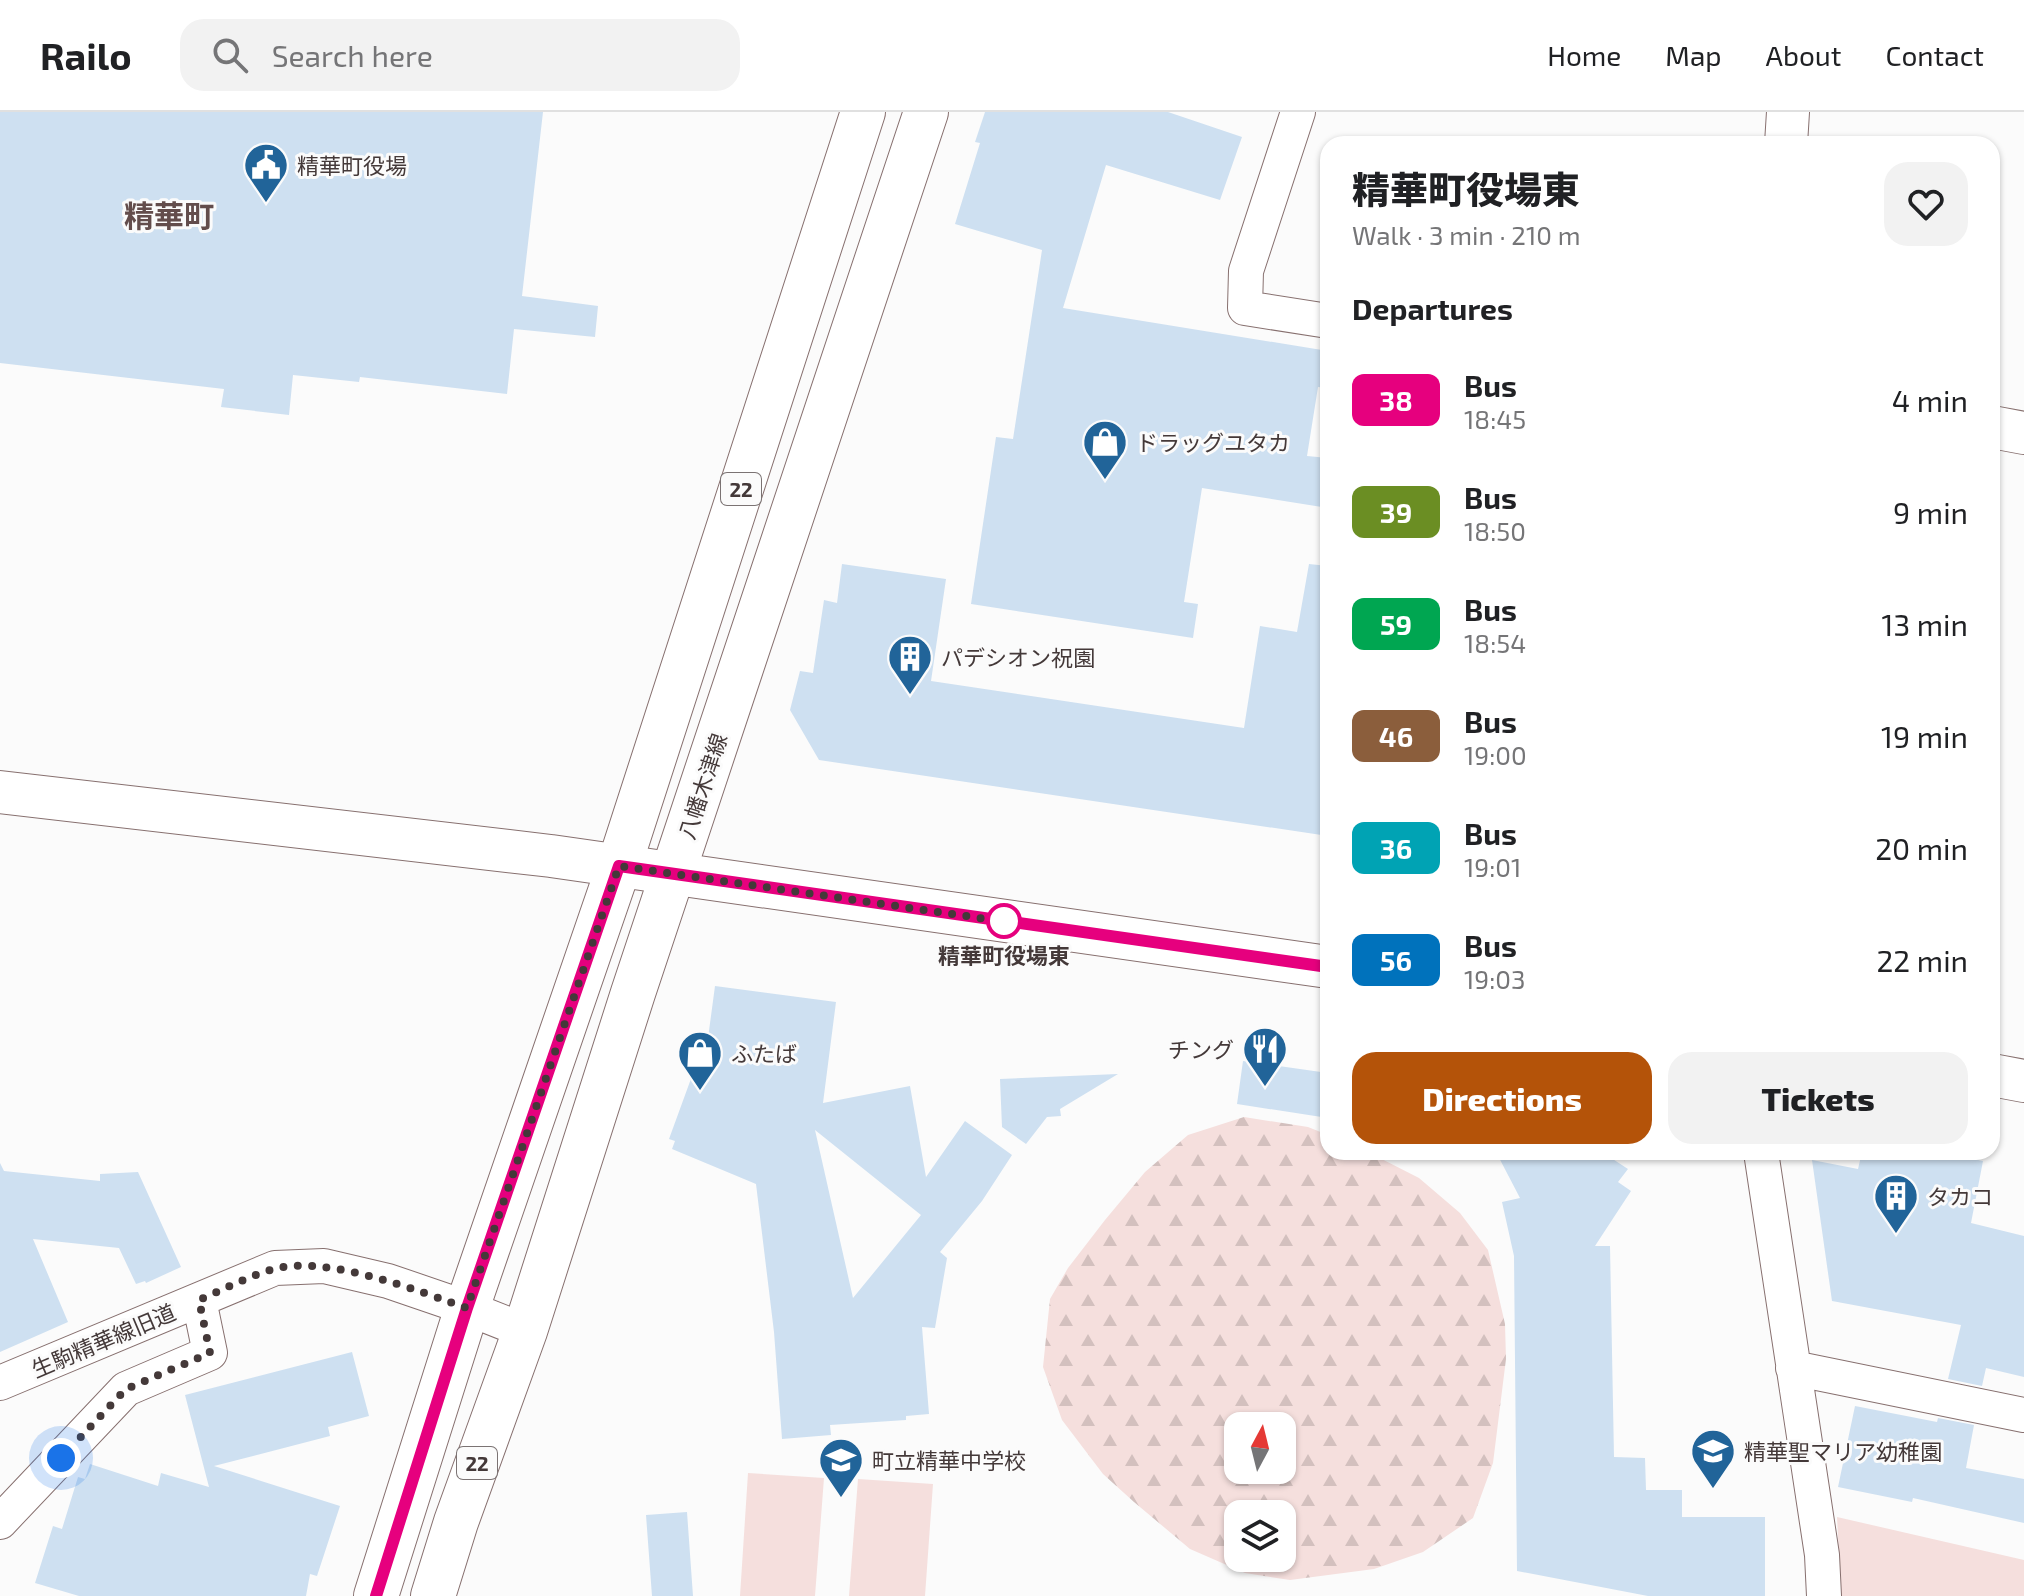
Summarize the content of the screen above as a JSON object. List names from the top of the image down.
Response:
{
  "streets": {
    "main road": ["22", "八幡木津線"],
    "street": ["生駒精華線旧道"]
  },
  "crossings": [
    ["22", "生駒精華線旧道"],
    ["八幡木津線", "生駒精華線旧道"]
  ],
  "districts": ["精華町"],
  "places": {
    "public building": ["精華町役場"],
    "shop": ["ドラッグユタカ", "ふたば"],
    "building": ["パデシオン祝園", "タカコ"],
    "other": ["精華町役場東"],
    "restaurant": ["チング"],
    "school or university": ["精華聖マリア幼稚園", "町立精華中学校"]
  },
  "lines": ["bus line 38"],
  "north": "top",
  "page": {
    "header": "Railo",
    "search": "Search here",
    "nav": [
      "Home",
      "Map",
      "About",
      "Contact"
    ],
    "heading": [
      ["精華町役場東", "Walk · 3 min · 210 m"],
      "Departures"
    ],
    "list": [
      {
        "mark": "38",
        "name": "Bus",
        "note": "18:45",
        "value": "4 min"
      },
      {
        "mark": "39",
        "name": "Bus",
        "note": "18:50",
        "value": "9 min"
      },
      {
        "mark": "59",
        "name": "Bus",
        "note": "18:54",
        "value": "13 min"
      },
      {
        "mark": "46",
        "name": "Bus",
        "note": "19:00",
        "value": "19 min"
      },
      {
        "mark": "36",
        "name": "Bus",
        "note": "19:01",
        "value": "20 min"
      },
      {
        "mark": "56",
        "name": "Bus",
        "note": "19:03",
        "value": "22 min"
      }
    ],
    "buttons": ["Directions", "Tickets"]
  }
}
